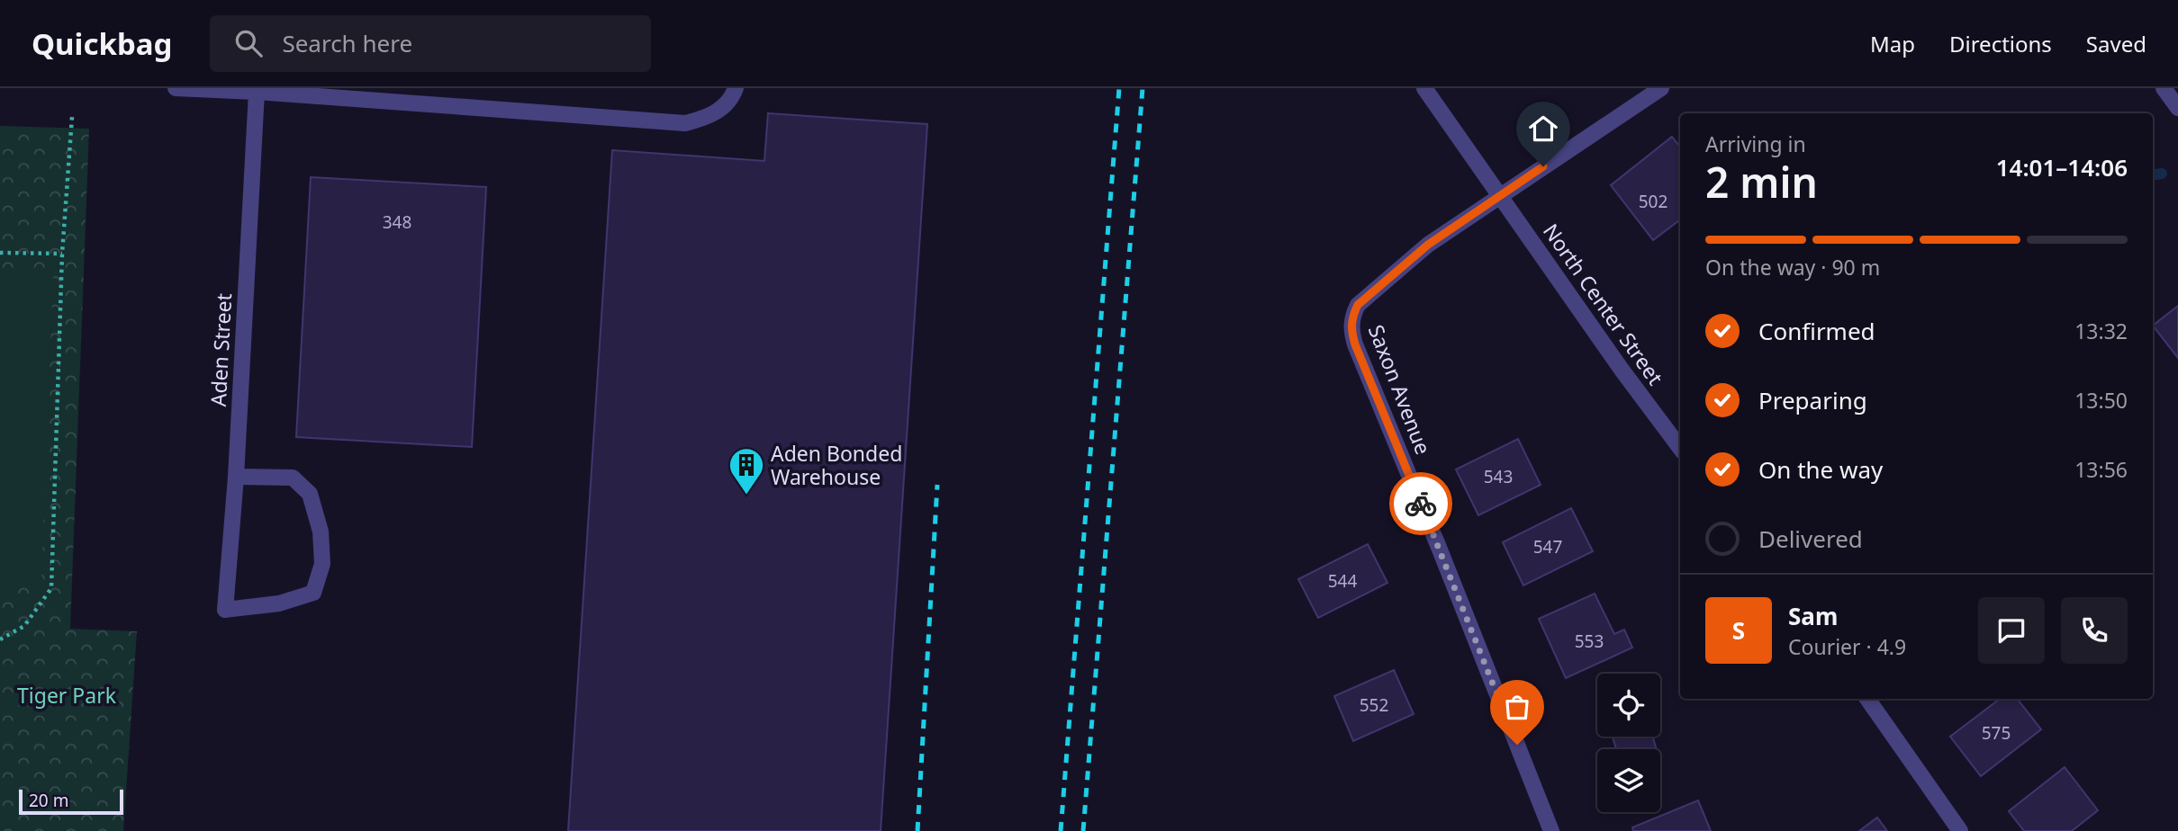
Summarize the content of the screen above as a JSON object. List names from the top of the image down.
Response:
{
  "streets": {
    "street": ["North Center Street", "Aden Street", "Saxon Avenue"]
  },
  "crossings": [
    ["North Center Street", "Saxon Avenue"]
  ],
  "parks": ["Tiger Park"],
  "places": {
    "building": ["Aden Bonded Warehouse"]
  },
  "house_numbers": [
    "502",
    "348",
    "543",
    "547",
    "544",
    "553",
    "552",
    "575"
  ],
  "scale_bar": "20 m",
  "page": {
    "header": "Quickbag",
    "search": "Search here",
    "nav": ["Map", "Directions", "Saved"],
    "heading": ["2 min", "Arriving in", "14:01–14:06"],
    "panel": ["Sam", "Courier · 4.9"],
    "bar": "On the way · 90 m",
    "list": [
      ["Confirmed", "13:32"],
      ["Preparing", "13:50"],
      ["On the way", "13:56"],
      "Delivered"
    ],
    "round": "S",
    "scale": "20 m"
  }
}
